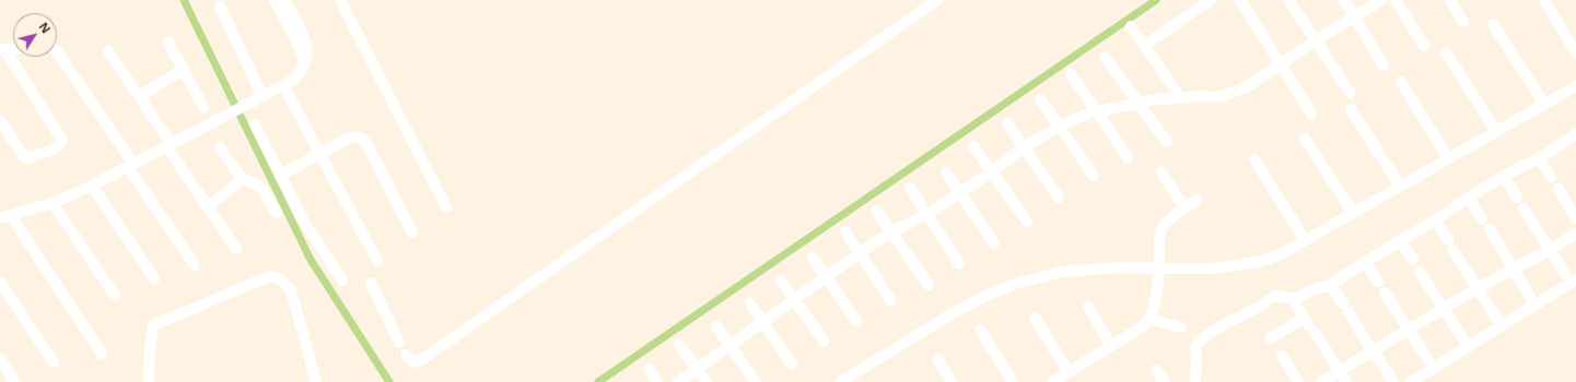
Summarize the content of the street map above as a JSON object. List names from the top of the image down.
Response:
{
  "north": "top right"
}
